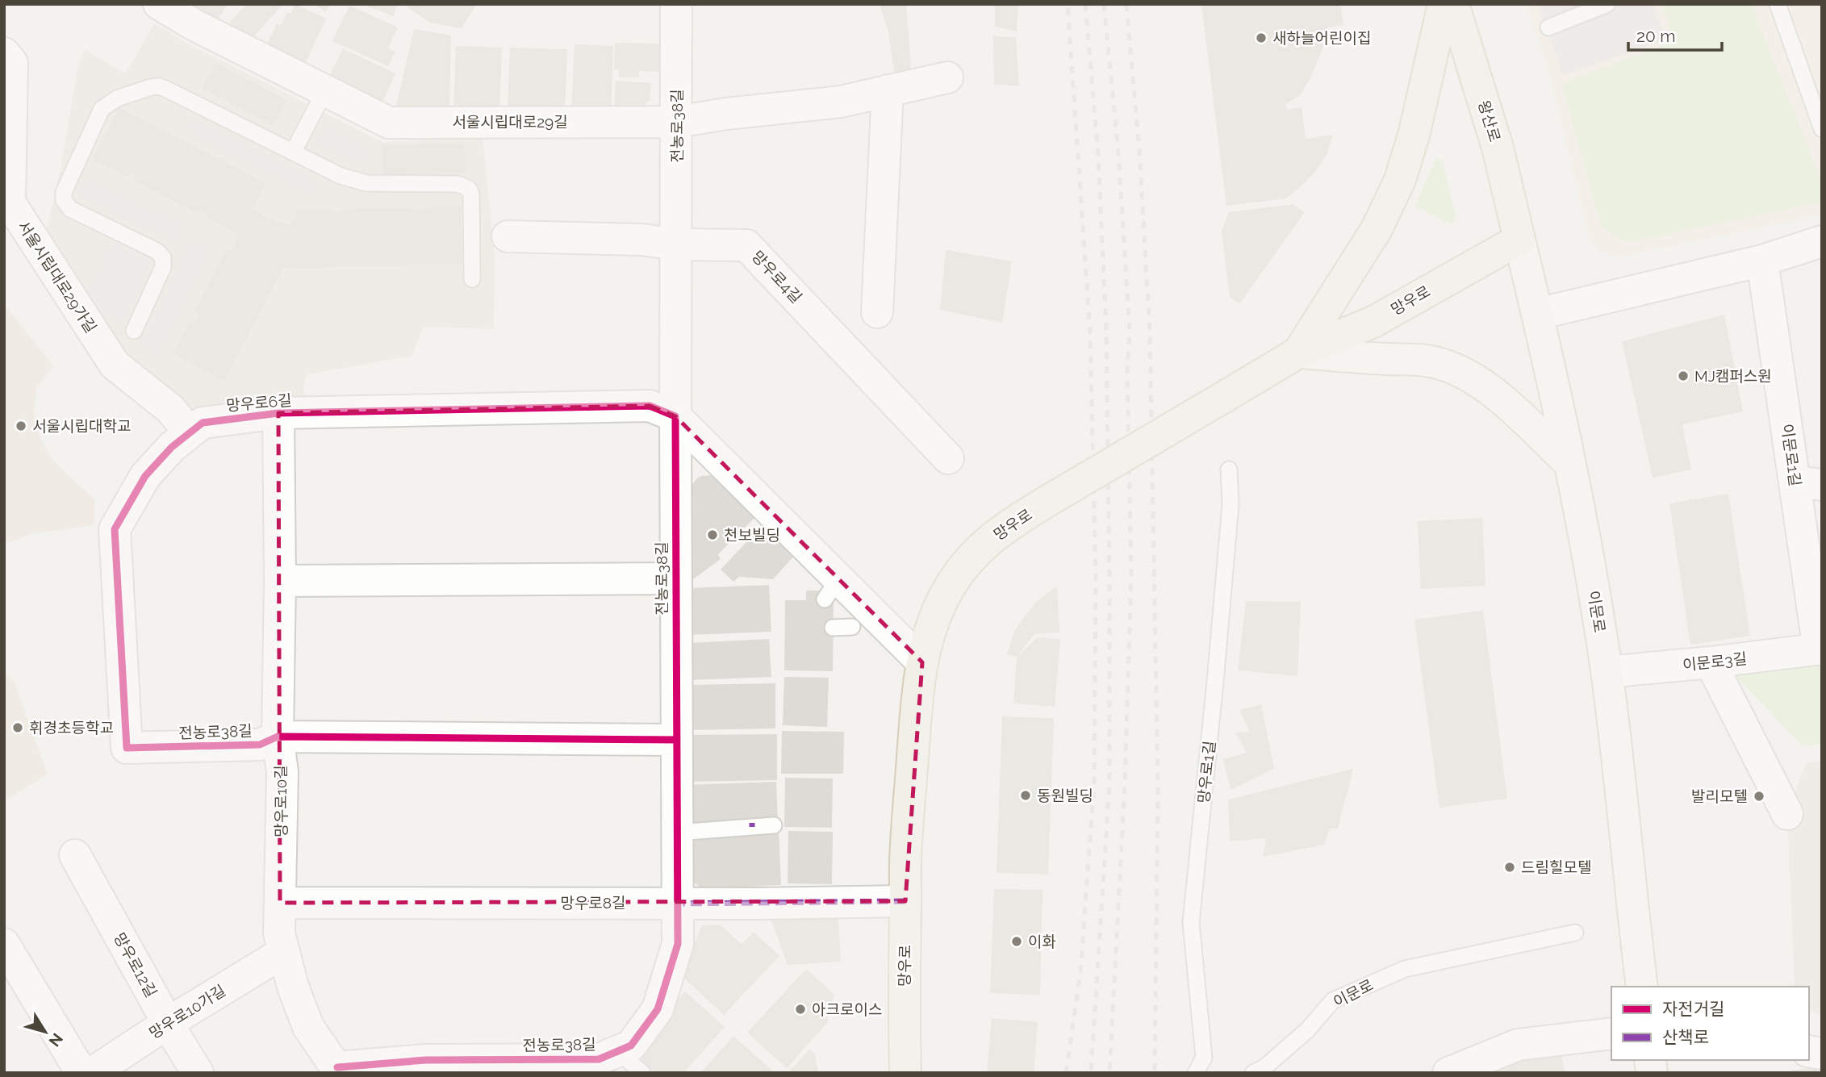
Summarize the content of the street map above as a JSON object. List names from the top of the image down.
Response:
{
  "streets": {
    "main road": ["왕산로", "망우로", "이문로"],
    "street": [
      "서울시립대로29길",
      "전농로38길",
      "서울시립대로29가길",
      "망우로4길",
      "망우로6길",
      "이문로1길",
      "이문로3길",
      "망우로10길",
      "망우로8길",
      "망우로12길",
      "망우로10가길"
    ],
    "lane": ["망우로1길"]
  },
  "crossings": [
    ["왕산로", "망우로"],
    ["왕산로", "이문로"],
    ["서울시립대로29길", "전농로38길"],
    ["전농로38길", "망우로4길"],
    ["전농로38길", "망우로6길"],
    ["전농로38길", "망우로10길"],
    ["전농로38길", "망우로8길"],
    ["서울시립대로29가길", "망우로6길"],
    ["망우로", "이문로"],
    ["망우로", "망우로8길"],
    ["망우로6길", "망우로10길"],
    ["이문로1길", "이문로3길"],
    ["이문로", "이문로3길"],
    ["망우로10길", "망우로8길"],
    ["망우로10길", "망우로10가길"],
    ["망우로12길", "망우로10가길"]
  ],
  "places": [
    "새하늘어린이집",
    "MJ캠퍼스원",
    "서울시립대학교",
    "천보빌딩",
    "휘경초등학교",
    "동원빌딩",
    "발리모텔",
    "드림힐모텔",
    "이화",
    "아크로이스"
  ],
  "legend": ["자전거길", "산책로"],
  "scale_bar": "20 m",
  "north": "bottom right"
}
